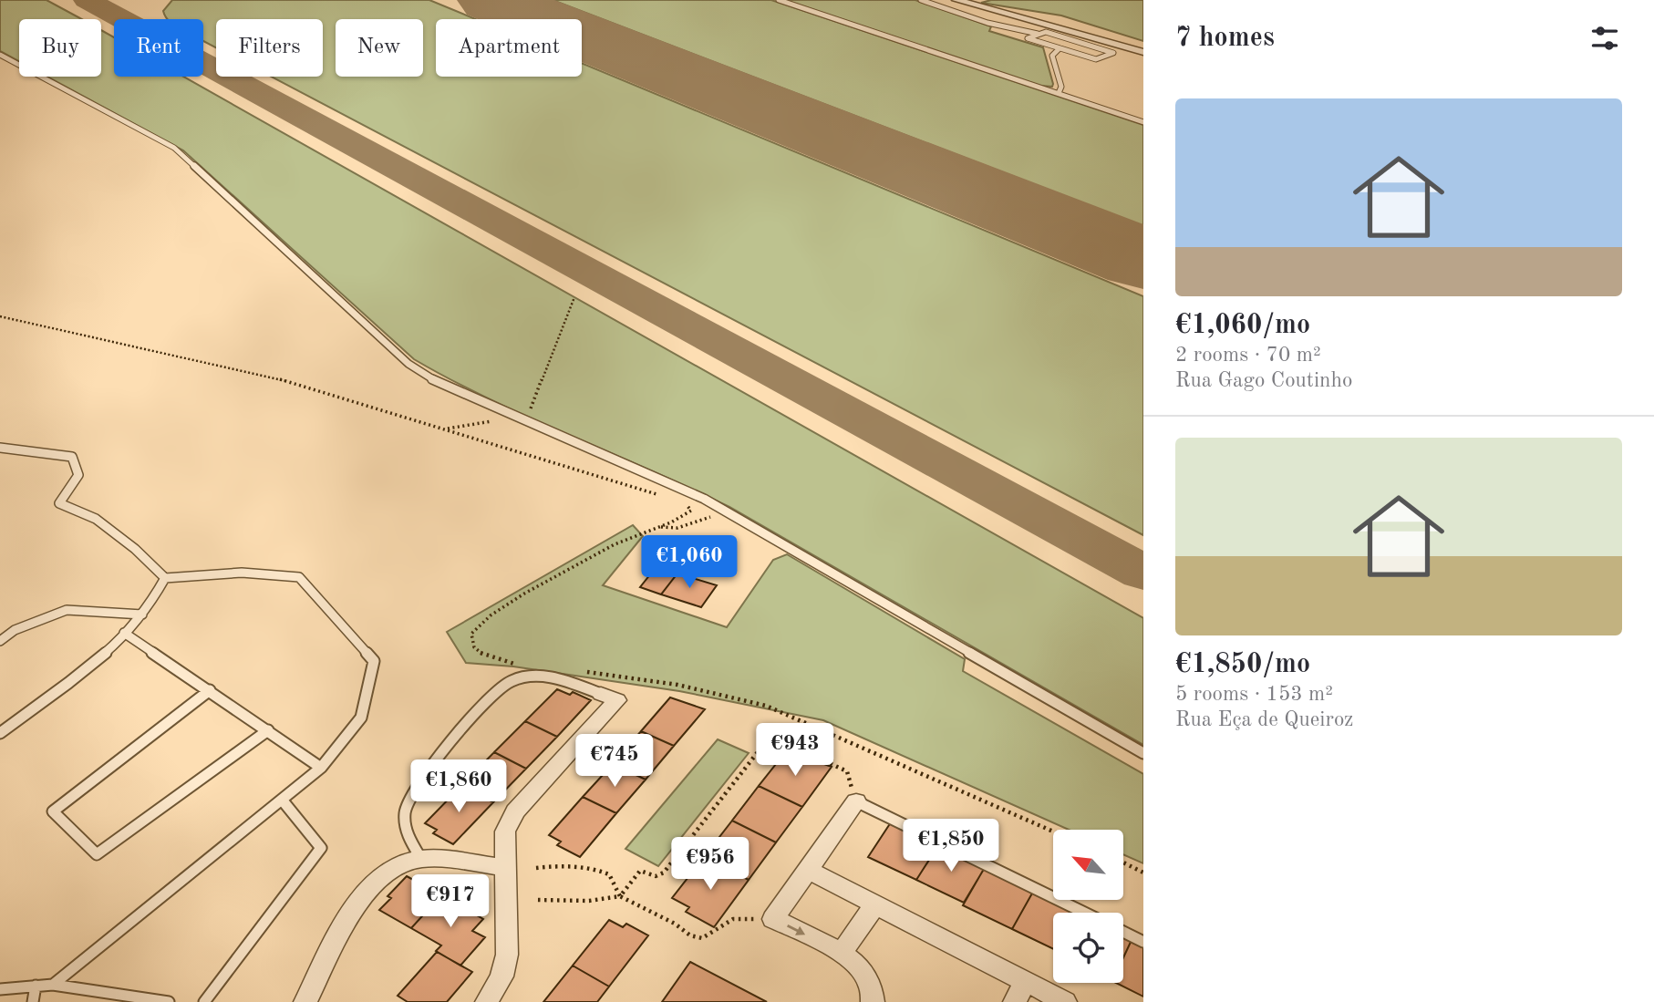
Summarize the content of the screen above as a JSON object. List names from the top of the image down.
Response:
{
  "north": "top left",
  "page": {
    "heading": "7 homes",
    "chip": [
      "Buy",
      "Rent",
      "Filters",
      "New",
      "Apartment"
    ],
    "list": [
      {
        "name": "€1,060/mo",
        "note": "2 rooms · 70 m² · Rua Gago Coutinho"
      },
      {
        "name": "€1,850/mo",
        "note": "5 rooms · 153 m² · Rua Eça de Queiroz"
      }
    ],
    "price": [
      "€1,060",
      "€943",
      "€745",
      "€1,860",
      "€1,850",
      "€956",
      "€917"
    ]
  }
}
